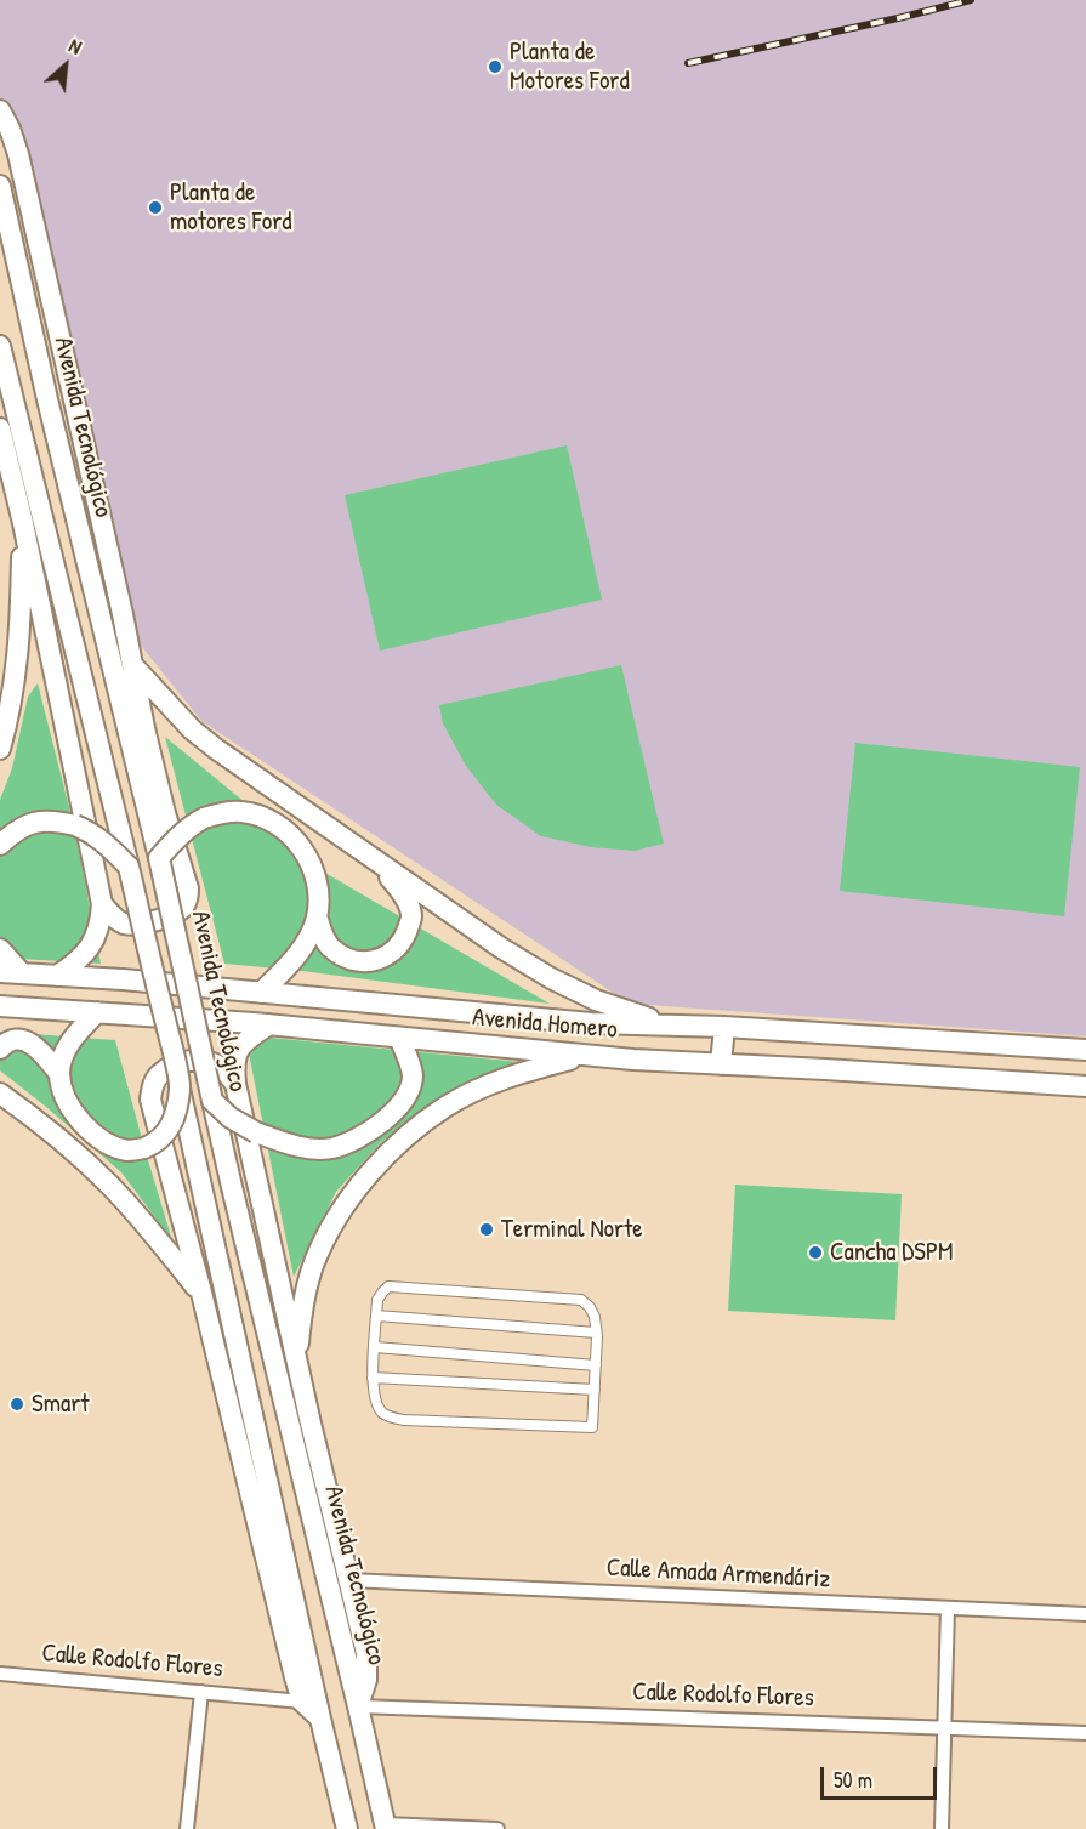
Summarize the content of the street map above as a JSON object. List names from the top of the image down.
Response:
{
  "streets": {
    "main road": ["Avenida Tecnológico", "Avenida Homero"],
    "street": ["Calle Amada Armendáriz", "Calle Rodolfo Flores"]
  },
  "crossings": [
    ["Avenida Tecnológico", "Calle Rodolfo Flores"]
  ],
  "places": [
    "Planta de Motores Ford",
    "Planta de motores Ford",
    "Terminal Norte",
    "Cancha DSPM",
    "Smart"
  ],
  "scale_bar": "50 m",
  "north": "top right"
}
